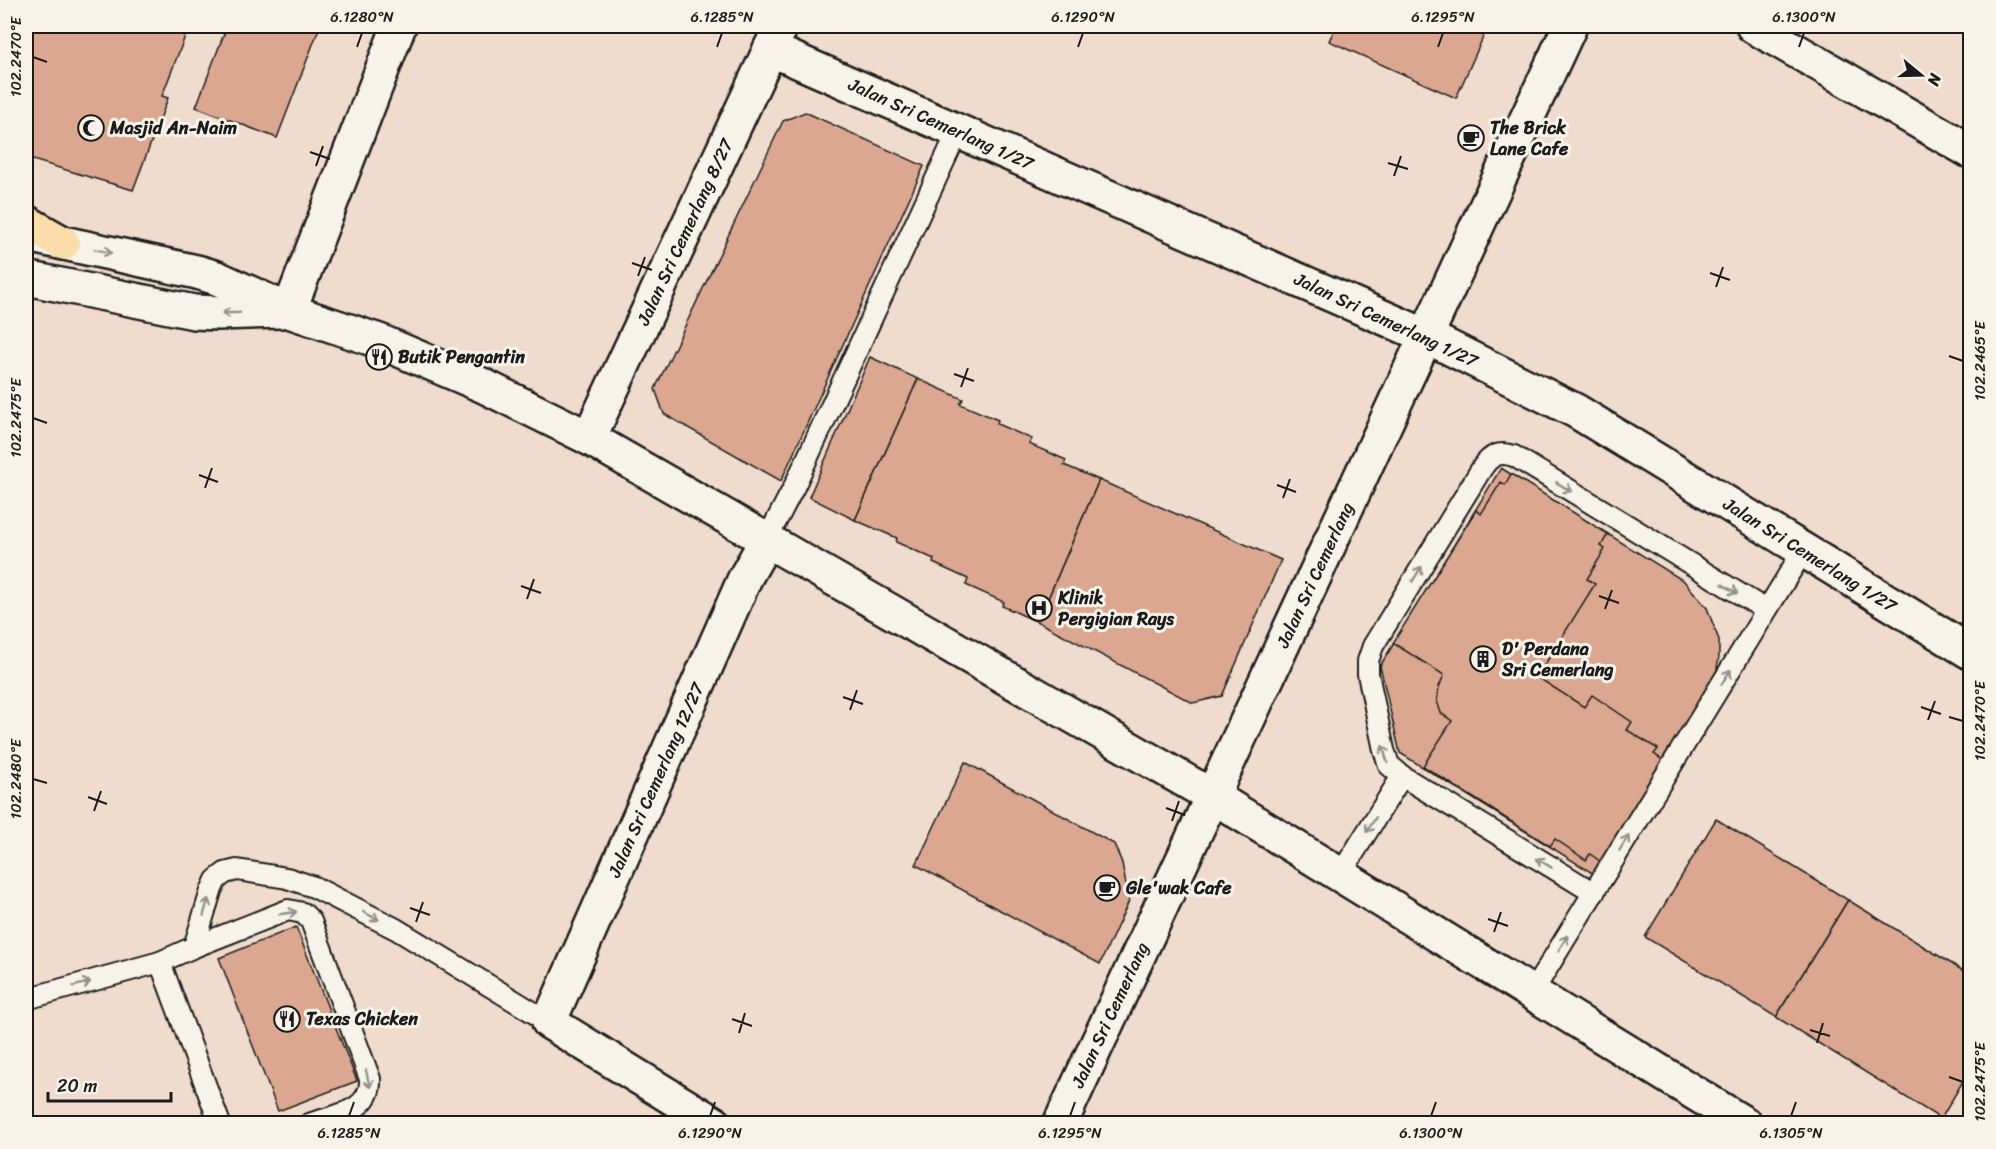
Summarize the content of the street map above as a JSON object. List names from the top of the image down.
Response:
{
  "streets": {
    "street": [
      "Jalan Sri Cemerlang 1/27",
      "Jalan Sri Cemerlang 8/27",
      "Jalan Sri Cemerlang",
      "Jalan Sri Cemerlang 12/27"
    ]
  },
  "crossings": [
    ["Jalan Sri Cemerlang 1/27", "Jalan Sri Cemerlang 8/27"],
    ["Jalan Sri Cemerlang 1/27", "Jalan Sri Cemerlang"]
  ],
  "places": {
    "mosque": ["Masjid An-Naim"],
    "cafe": ["The Brick Lane Cafe", "Gle'wak Cafe"],
    "restaurant": ["Butik Pengantin", "Texas Chicken"],
    "hospital": ["Klinik Pergigian Rays"],
    "building": ["D' Perdana Sri Cemerlang"]
  },
  "scale_bar": "20 m",
  "north": "right",
  "coordinates": [
    "6.1280°N",
    "6.1285°N",
    "6.1290°N",
    "6.1295°N",
    "6.1300°N",
    "102.2470°E",
    "102.2465°E",
    "102.2475°E",
    "102.2480°E",
    "6.1305°N"
  ]
}
